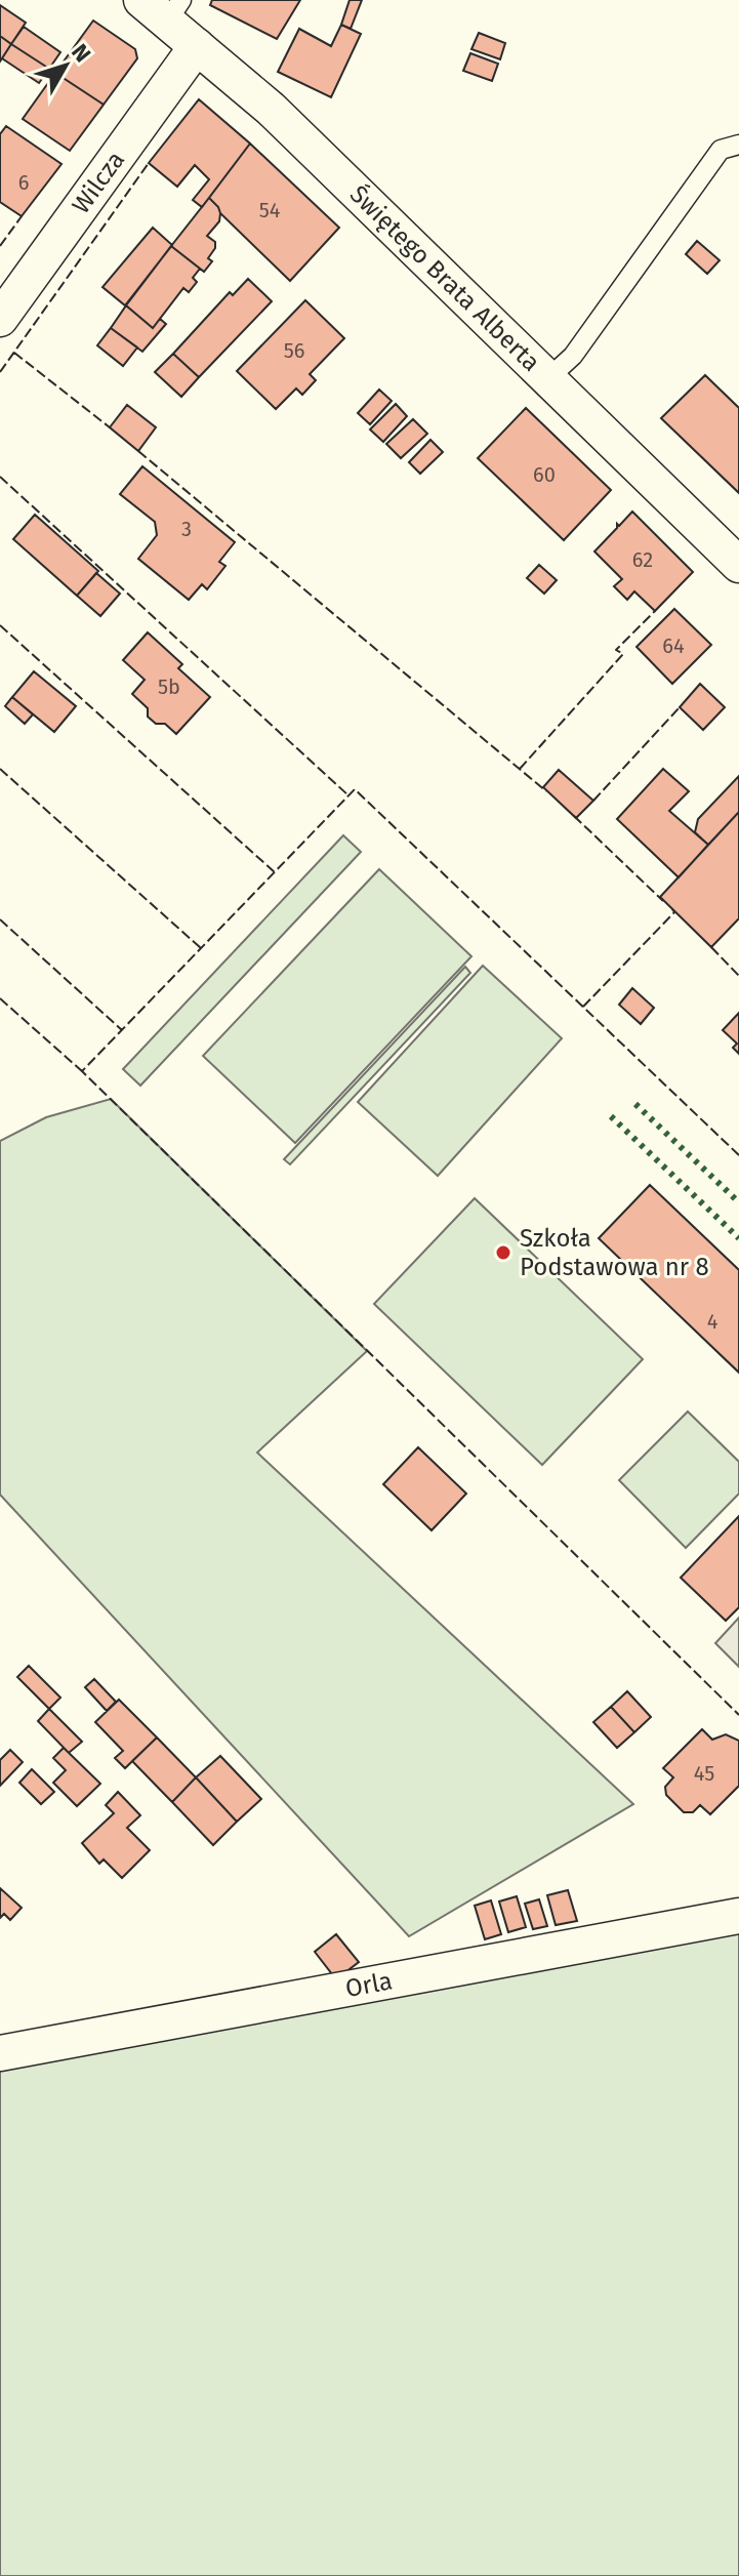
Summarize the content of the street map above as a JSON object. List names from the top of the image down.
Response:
{
  "streets": {
    "street": ["Wilcza", "Świętego Brata Alberta", "Orla"]
  },
  "crossings": [
    ["Wilcza", "Świętego Brata Alberta"]
  ],
  "places": ["Szkoła Podstawowa nr 8"],
  "house_numbers": [
    "6",
    "54",
    "56",
    "60",
    "3",
    "62",
    "64",
    "5b",
    "4",
    "45"
  ],
  "north": "top right"
}
